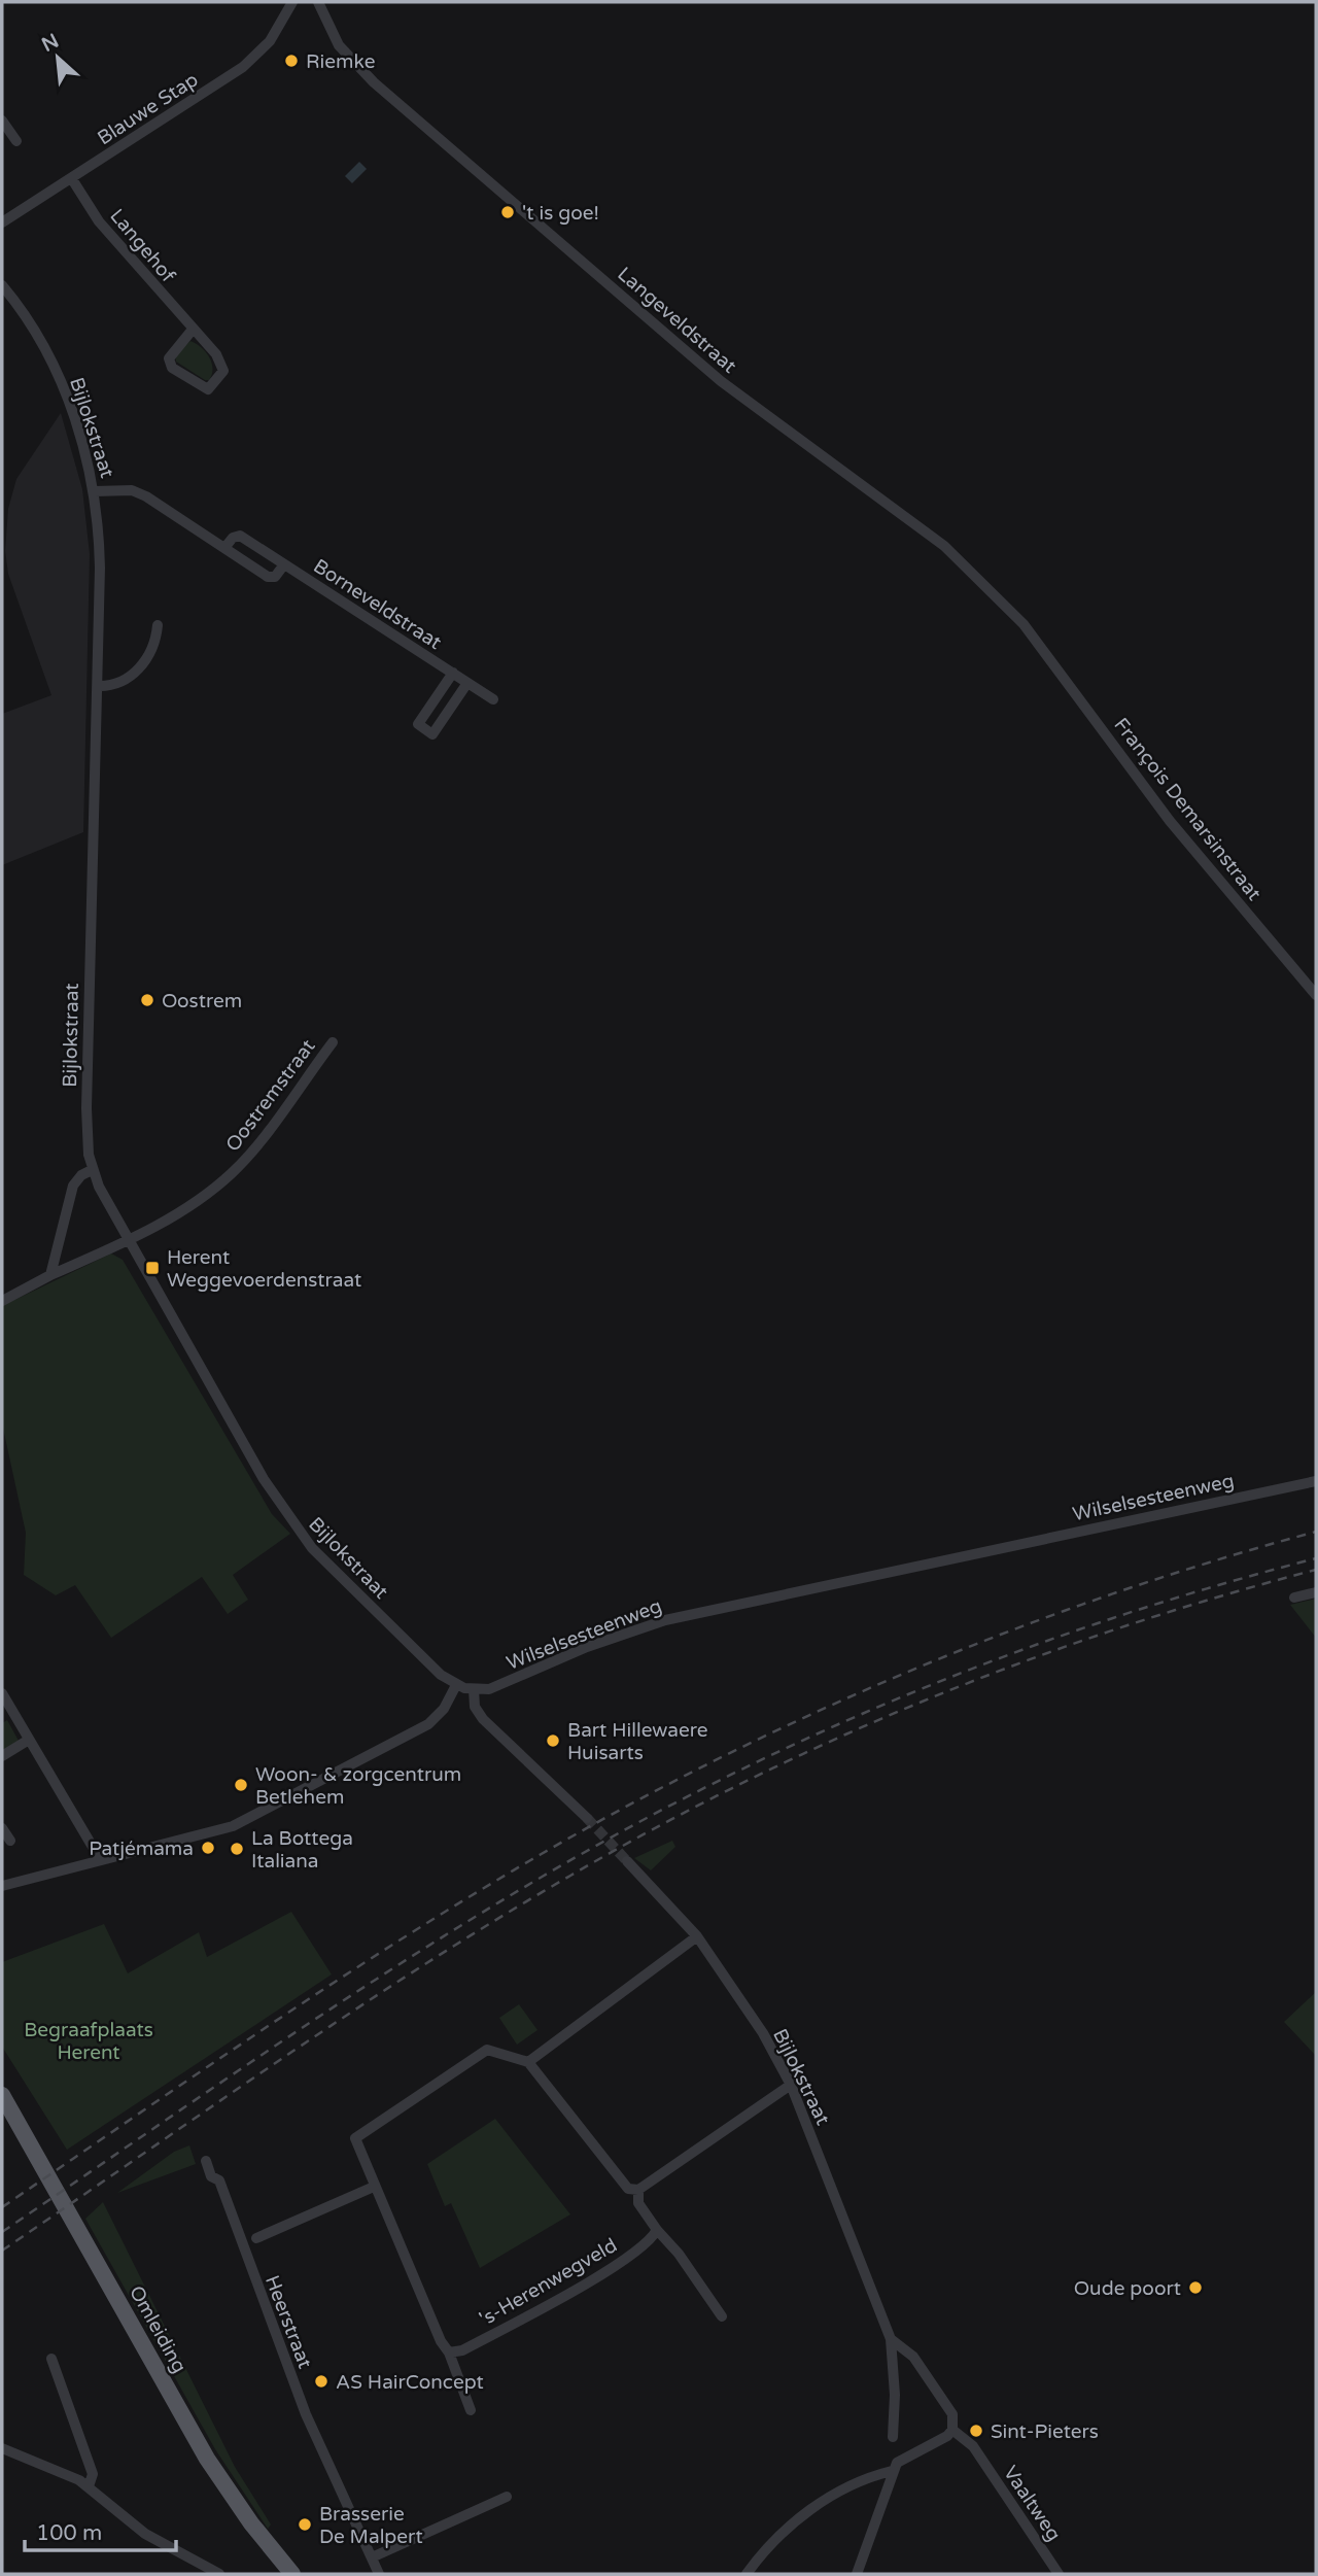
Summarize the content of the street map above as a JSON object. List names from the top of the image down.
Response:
{
  "streets": {
    "main road": ["Omleiding"],
    "street": [
      "Blauwe Stap",
      "Langehof",
      "Langeveldstraat",
      "Bijlokstraat",
      "Borneveldstraat",
      "François Demarsinstraat",
      "Oostremstraat",
      "Wilselsesteenweg",
      "'s-Herenwegveld",
      "Heerstraat",
      "Vaaltweg"
    ]
  },
  "crossings": [
    ["Blauwe Stap", "Langehof"],
    ["Langeveldstraat", "François Demarsinstraat"],
    ["Bijlokstraat", "Borneveldstraat"],
    ["Bijlokstraat", "Oostremstraat"],
    ["Bijlokstraat", "Wilselsesteenweg"],
    ["Bijlokstraat", "Vaaltweg"]
  ],
  "parks": ["Begraafplaats Herent"],
  "places": {
    "other": [
      "Riemke",
      "'t is goe!",
      "Oostrem",
      "Bart Hillewaere Huisarts",
      "Woon- & zorgcentrum Betlehem",
      "Patjémama",
      "La Bottega Italiana",
      "Oude poort",
      "AS HairConcept",
      "Sint-Pieters",
      "Brasserie De Malpert"
    ],
    "transit": ["Herent Weggevoerdenstraat"]
  },
  "scale_bar": "100 m",
  "north": "top left"
}
